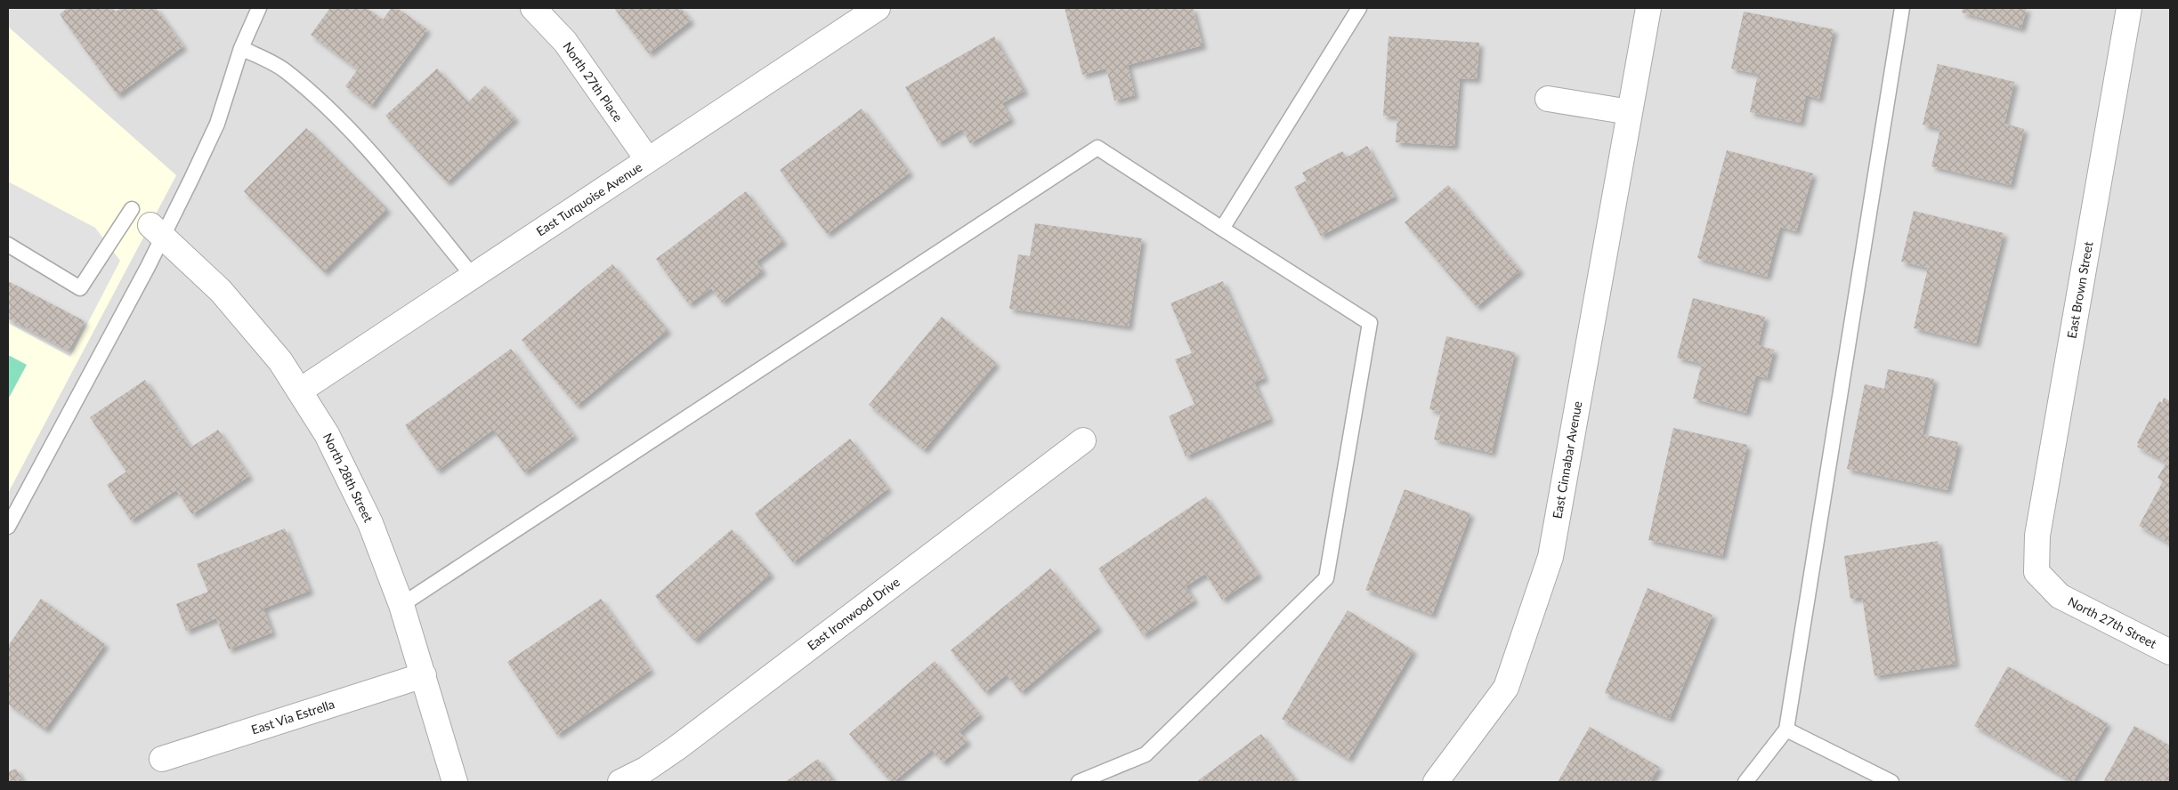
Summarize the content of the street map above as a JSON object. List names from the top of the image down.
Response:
{
  "streets": {
    "street": [
      "North 27th Place",
      "East Turquoise Avenue",
      "East Brown Street",
      "East Cinnabar Avenue",
      "North 28th Street",
      "East Ironwood Drive",
      "North 27th Street",
      "East Via Estrella"
    ]
  },
  "crossings": [
    ["North 27th Place", "East Turquoise Avenue"],
    ["East Turquoise Avenue", "North 28th Street"],
    ["East Brown Street", "North 27th Street"],
    ["North 28th Street", "East Via Estrella"]
  ]
}
